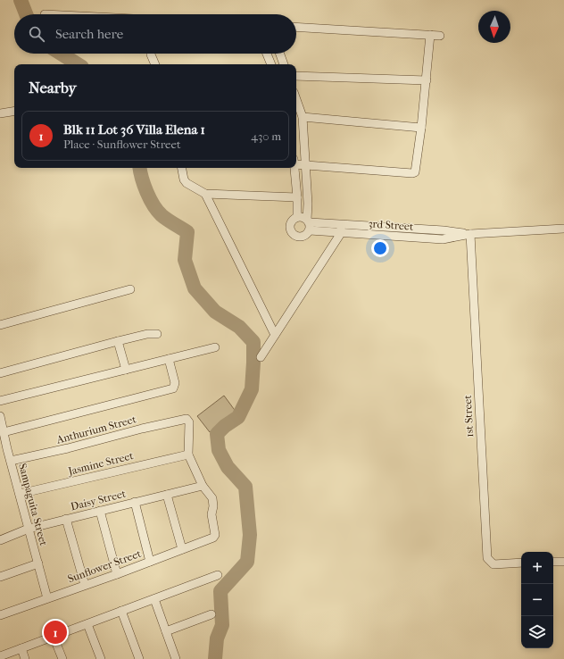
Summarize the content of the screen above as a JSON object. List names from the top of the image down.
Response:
{
  "streets": {
    "street": [
      "3rd Street",
      "1st Street",
      "Anthurium Street",
      "Jasmine Street",
      "Daisy Street",
      "Sampaguita Street",
      "Sunflower Street"
    ]
  },
  "crossings": [
    ["3rd Street", "1st Street"],
    ["Anthurium Street", "Jasmine Street"],
    ["Anthurium Street", "Sampaguita Street"],
    ["Jasmine Street", "Sampaguita Street"],
    ["Daisy Street", "Sampaguita Street"],
    ["Daisy Street", "Sunflower Street"],
    ["Sampaguita Street", "Sunflower Street"]
  ],
  "north": "bottom",
  "page": {
    "search": "Search here",
    "heading": "Nearby",
    "list": [
      {
        "mark": "1",
        "name": "Blk 11 Lot 36 Villa Elena 1",
        "note": "Place · Sunflower Street",
        "value": "430 m"
      }
    ],
    "map_buttons": ["+", "−"],
    "pins": "1"
  }
}
